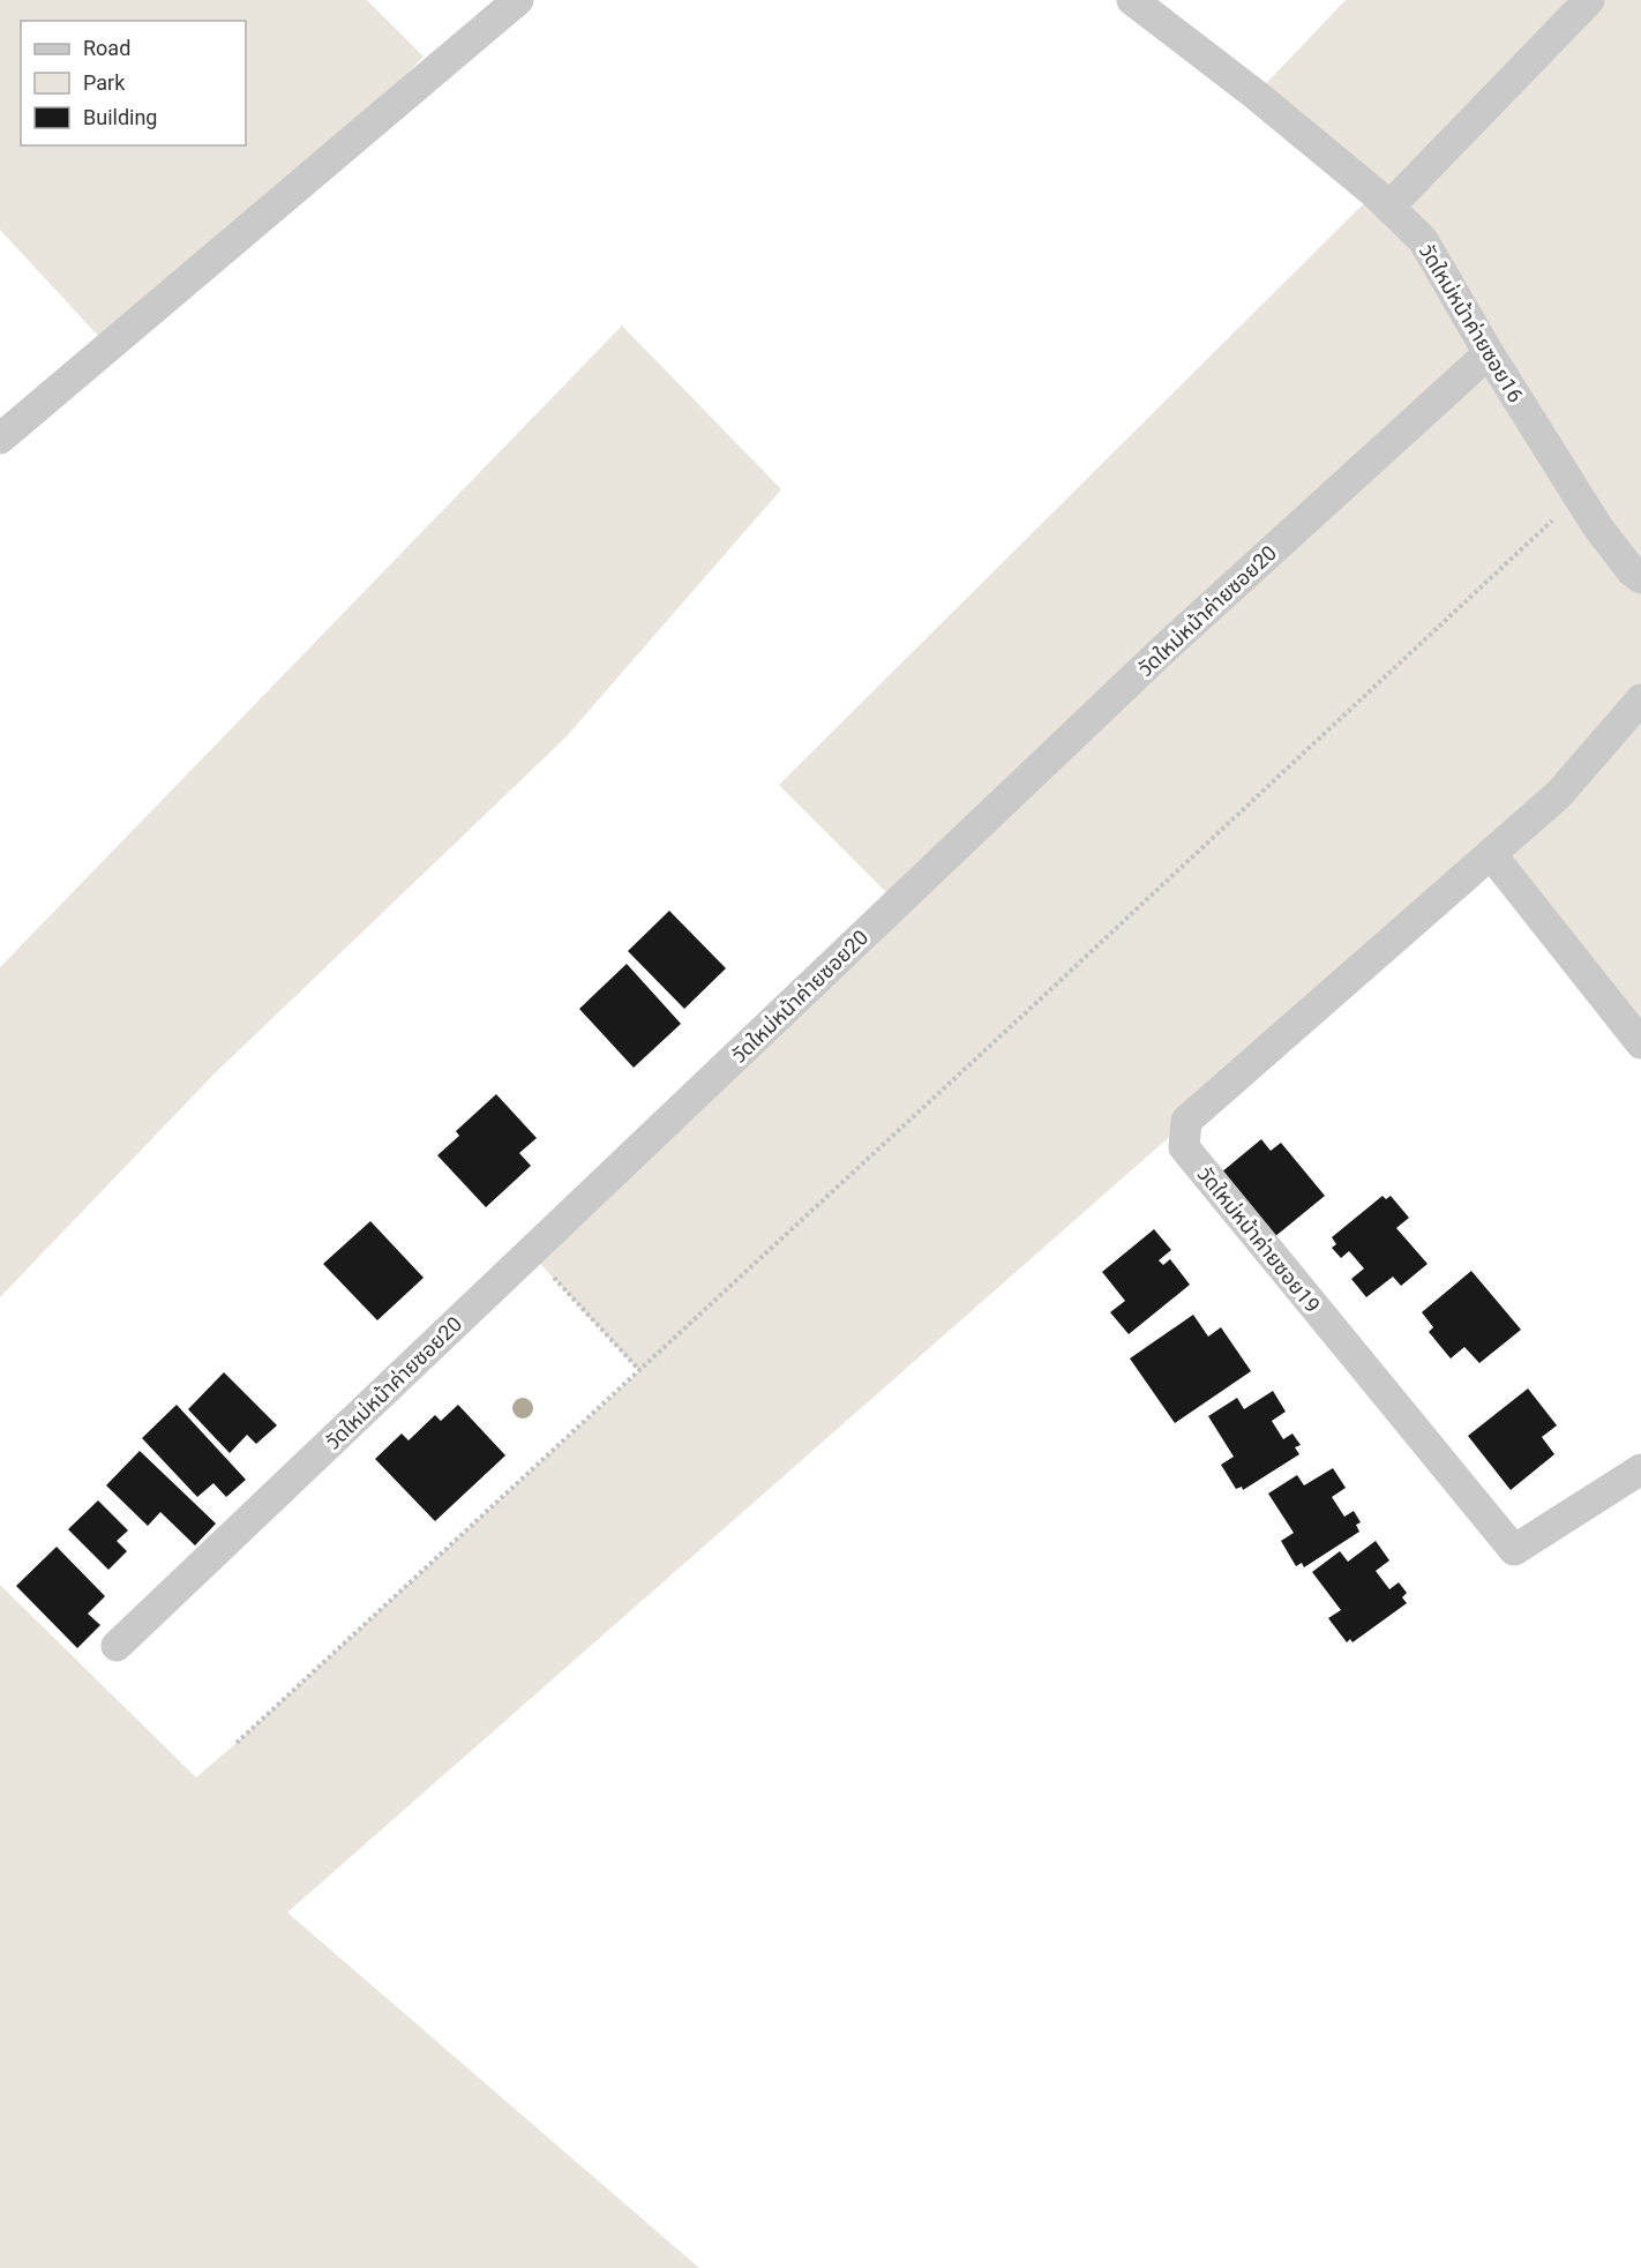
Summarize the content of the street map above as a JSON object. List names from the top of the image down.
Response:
{
  "streets": {
    "street": ["วัดใหม่หน้าค่ายซอย16", "วัดใหม่หน้าค่ายซอย20", "วัดใหม่หน้าค่ายซอย19"]
  },
  "crossings": [
    ["วัดใหม่หน้าค่ายซอย16", "วัดใหม่หน้าค่ายซอย20"]
  ],
  "legend": ["Road", "Park", "Building"]
}
